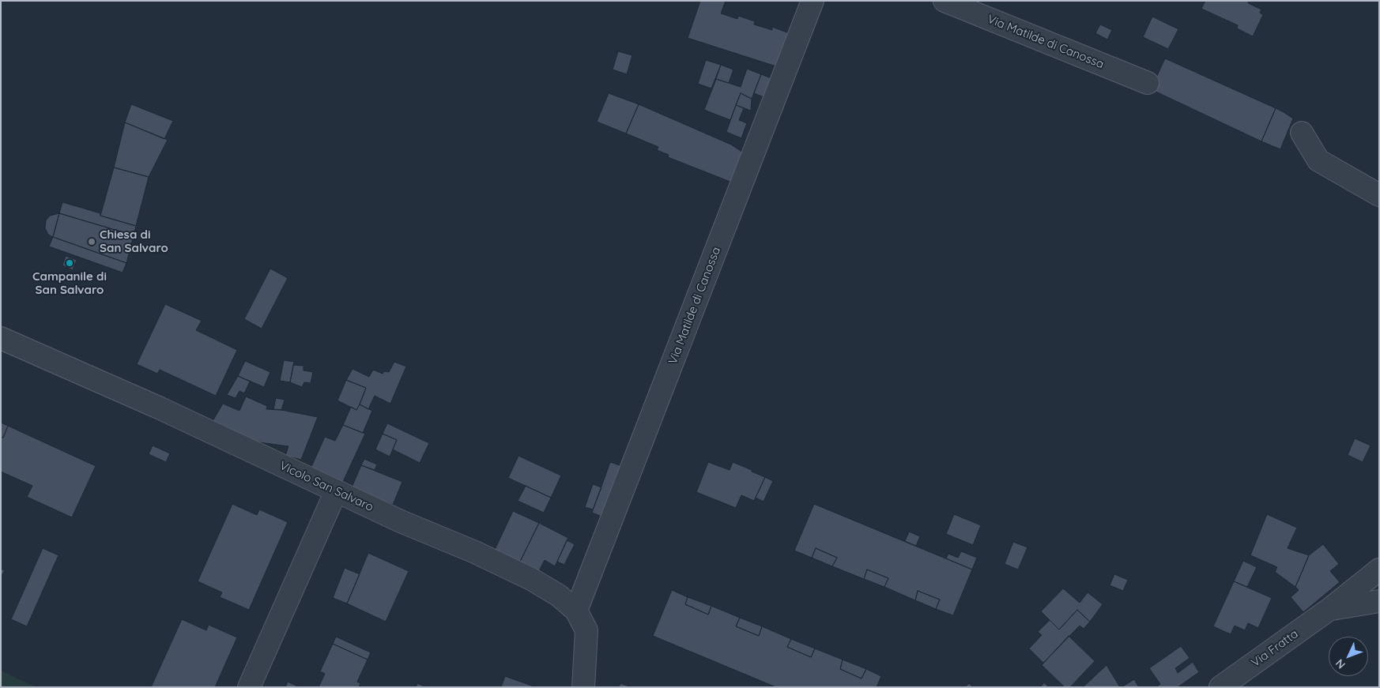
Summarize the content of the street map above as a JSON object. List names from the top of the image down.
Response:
{
  "streets": {
    "street": ["Via Matilde di Canossa", "Vicolo San Salvaro", "Via Fratta"]
  },
  "crossings": [
    ["Via Matilde di Canossa", "Vicolo San Salvaro"]
  ],
  "places": ["Chiesa di San Salvaro", "Campanile di San Salvaro"],
  "north": "bottom left"
}
